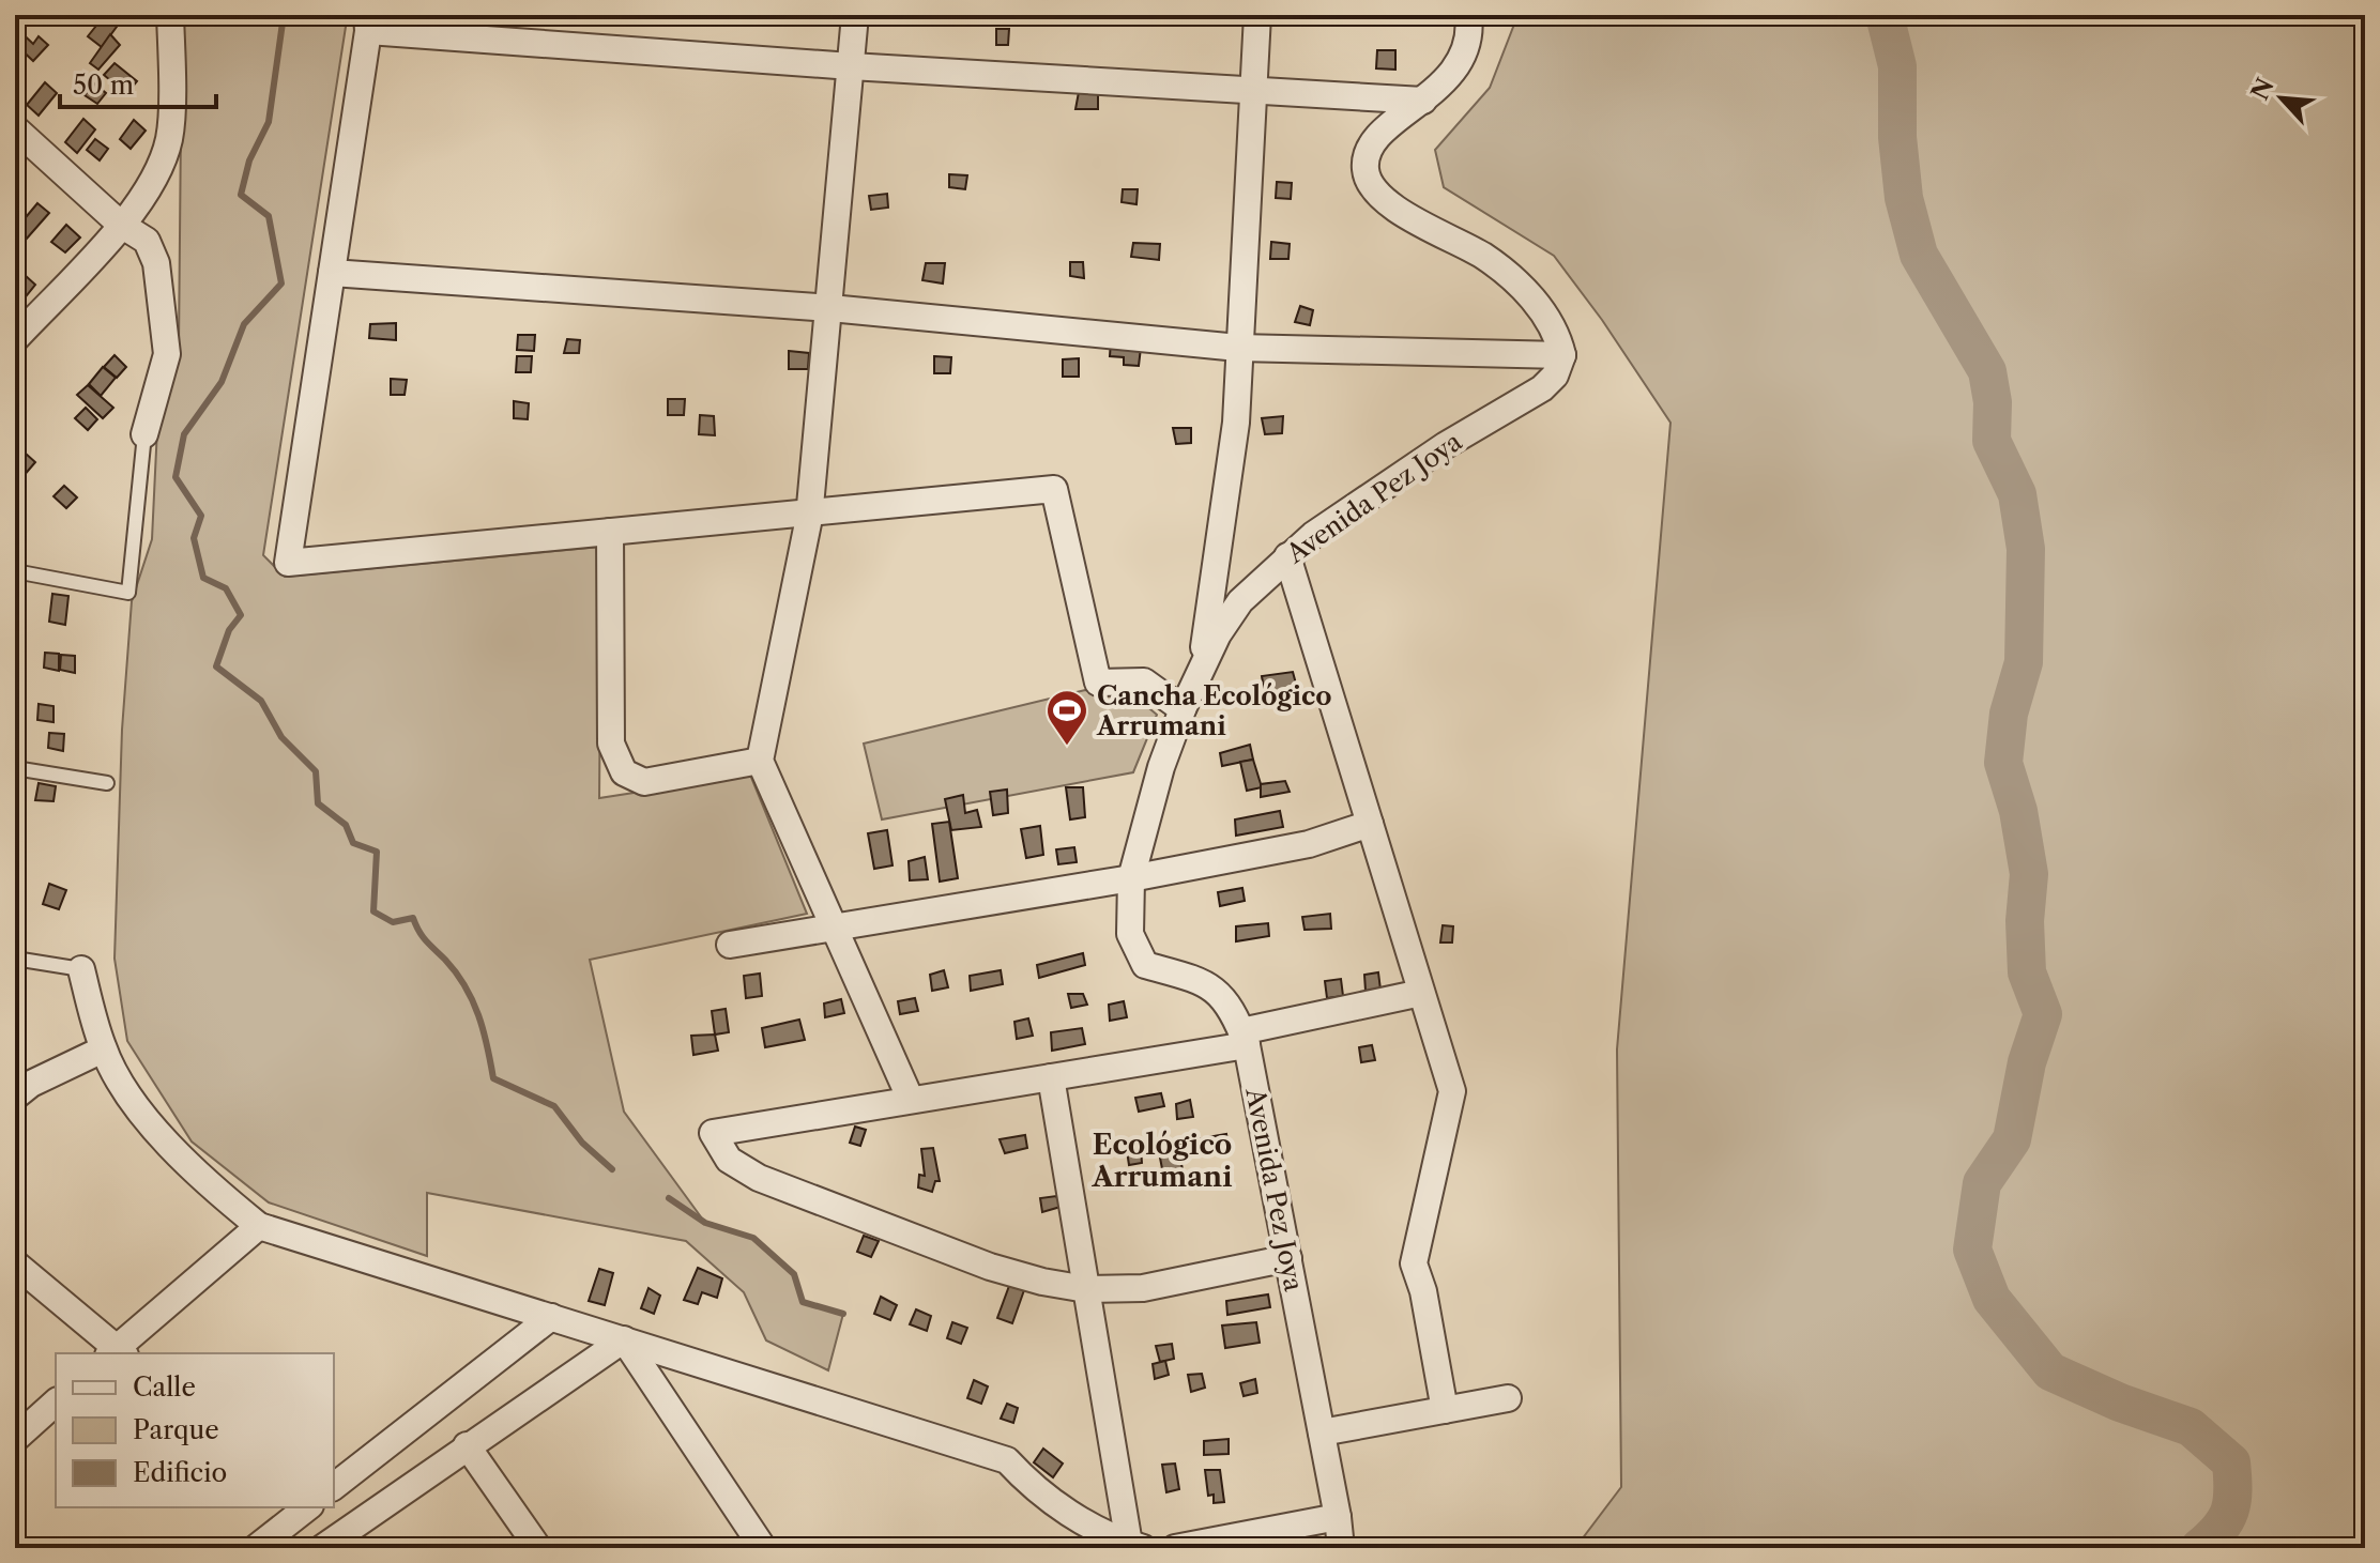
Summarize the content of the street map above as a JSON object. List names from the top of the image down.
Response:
{
  "streets": {
    "street": ["Avenida Pez Joya"]
  },
  "districts": ["Ecológico Arrumani"],
  "places": {
    "sports": ["Cancha Ecológico Arrumani"]
  },
  "legend": ["Calle", "Parque", "Edificio"],
  "scale_bar": "50 m",
  "north": "top left"
}
